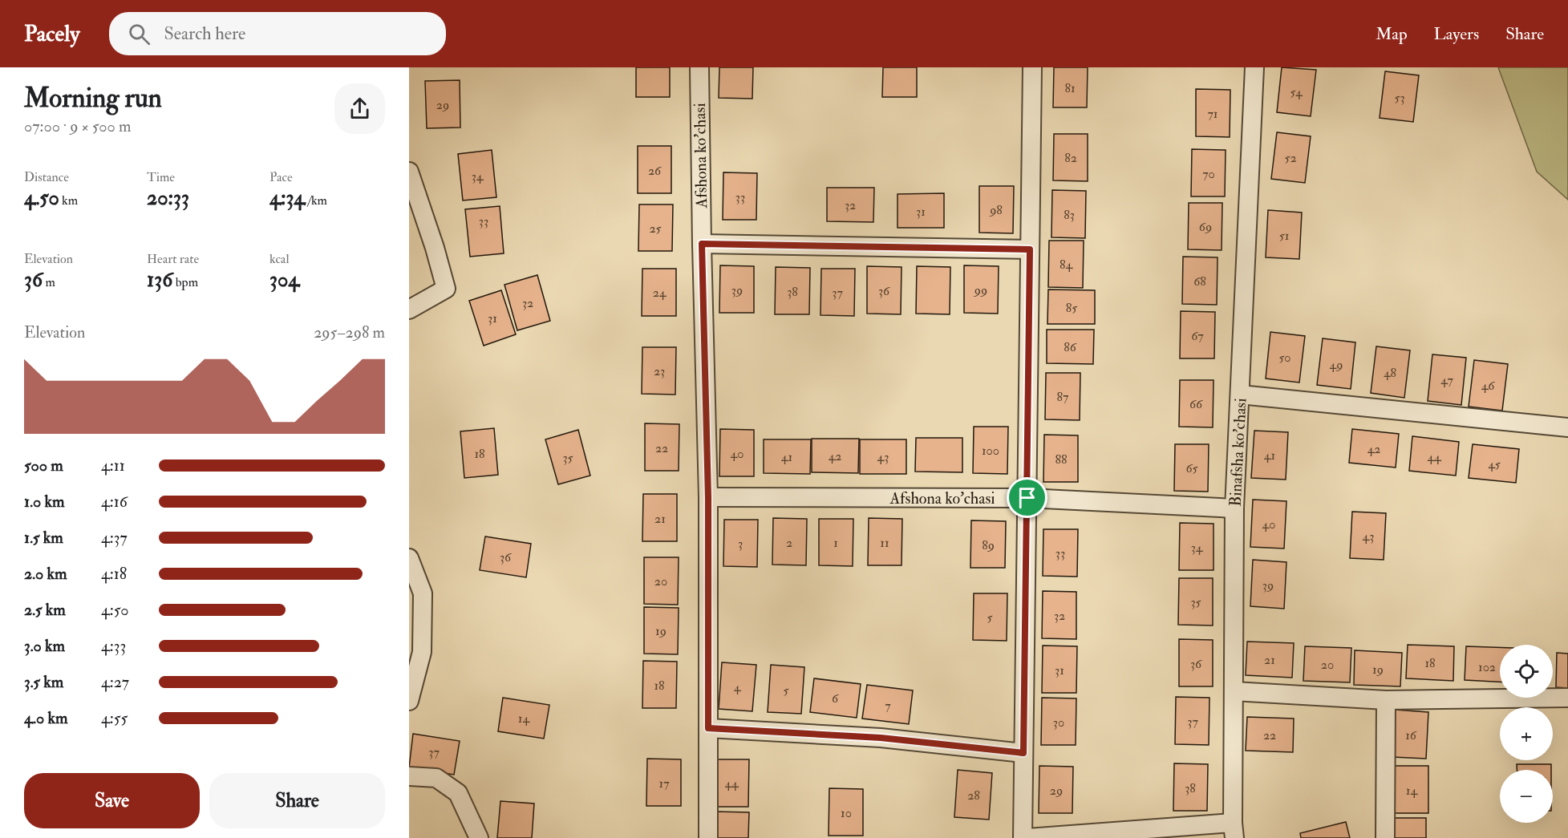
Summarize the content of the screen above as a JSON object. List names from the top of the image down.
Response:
{
  "streets": {
    "street": ["Afshona ko'chasi", "Binafsha ko'chasi"]
  },
  "crossings": [
    ["Afshona ko'chasi", "Binafsha ko'chasi"]
  ],
  "house_numbers": [
    "81",
    "54",
    "53",
    "29",
    "71",
    "82",
    "52",
    "26",
    "70",
    "34",
    "33",
    "32",
    "98",
    "31",
    "83",
    "33",
    "69",
    "25",
    "51",
    "84",
    "68",
    "39",
    "99",
    "36",
    "38",
    "24",
    "37",
    "32",
    "85",
    "31",
    "67",
    "86",
    "50",
    "49",
    "23",
    "48",
    "47",
    "46",
    "87",
    "66",
    "22",
    "42",
    "100",
    "18",
    "40",
    "41",
    "42",
    "41",
    "43",
    "44",
    "35",
    "88",
    "45",
    "65",
    "21",
    "40",
    "43",
    "2",
    "1",
    "11",
    "3",
    "89",
    "34",
    "33",
    "36",
    "20",
    "39",
    "35",
    "32",
    "5",
    "19",
    "21",
    "18",
    "36",
    "20",
    "102",
    "19",
    "31",
    "18",
    "4",
    "5",
    "6",
    "7",
    "14",
    "37",
    "30",
    "22",
    "16",
    "37",
    "17",
    "44",
    "38",
    "29",
    "14",
    "28",
    "10"
  ],
  "page": {
    "header": "Pacely",
    "search": "Search here",
    "nav": ["Map", "Layers", "Share"],
    "heading": ["Morning run", "07:00 · 9 × 500 m"],
    "stats": [
      ["Distance", "4.50 km"],
      ["Time", "20:33"],
      ["Pace", "4:34 /km"],
      ["Elevation", "36 m"],
      ["Heart rate", "136 bpm"],
      ["kcal", "304"]
    ],
    "chart": ["Elevation", "295–298 m"],
    "list": [
      {
        "name": "500 m",
        "note": "4:11"
      },
      {
        "name": "1.0 km",
        "note": "4:16"
      },
      {
        "name": "1.5 km",
        "note": "4:37"
      },
      {
        "name": "2.0 km",
        "note": "4:18"
      },
      {
        "name": "2.5 km",
        "note": "4:50"
      },
      {
        "name": "3.0 km",
        "note": "4:33"
      },
      {
        "name": "3.5 km",
        "note": "4:27"
      },
      {
        "name": "4.0 km",
        "note": "4:55"
      }
    ],
    "map_buttons": ["+", "−"],
    "buttons": ["Save", "Share"]
  }
}
